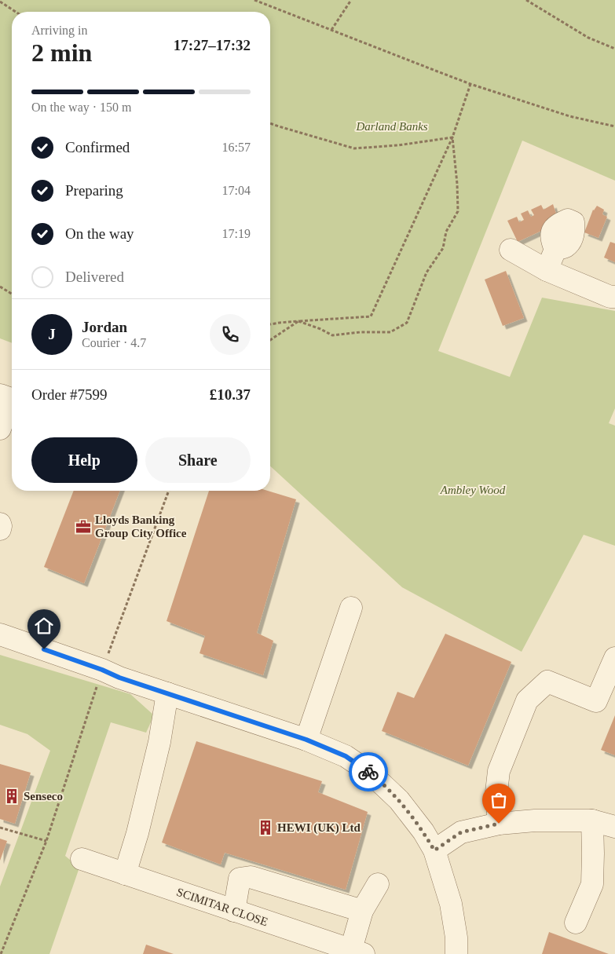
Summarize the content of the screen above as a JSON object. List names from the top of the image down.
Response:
{
  "streets": {
    "street": ["SCIMITAR CLOSE"]
  },
  "parks": ["Darland Banks", "Ambley Wood"],
  "places": {
    "office": ["Lloyds Banking Group City Office"],
    "building": ["Senseco", "HEWI (UK) Ltd"]
  },
  "page": {
    "heading": ["2 min", "Arriving in", "17:27–17:32"],
    "panel": [
      "Jordan",
      "Courier · 4.7",
      "Order #7599",
      "£10.37"
    ],
    "bar": "On the way · 150 m",
    "list": [
      ["Confirmed", "16:57"],
      ["Preparing", "17:04"],
      ["On the way", "17:19"],
      "Delivered"
    ],
    "round": "J",
    "buttons": ["Help", "Share"]
  }
}
